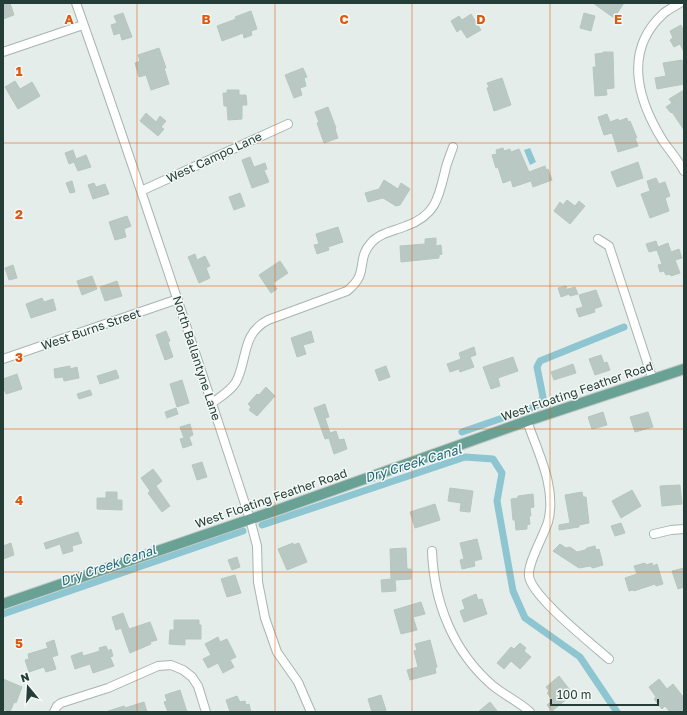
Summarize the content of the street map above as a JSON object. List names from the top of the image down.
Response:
{
  "streets": {
    "main road": ["West Floating Feather Road"],
    "street": ["West Campo Lane", "West Burns Street", "North Ballantyne Lane"]
  },
  "crossings": [
    ["West Campo Lane", "North Ballantyne Lane"],
    ["West Burns Street", "North Ballantyne Lane"],
    ["North Ballantyne Lane", "West Floating Feather Road"]
  ],
  "water": ["Dry Creek Canal"],
  "scale_bar": "100 m",
  "north": "top",
  "grid": {
    "columns": [
      "A",
      "B",
      "C",
      "D",
      "E"
    ],
    "rows": [
      "1",
      "2",
      "3",
      "4",
      "5"
    ]
  }
}
